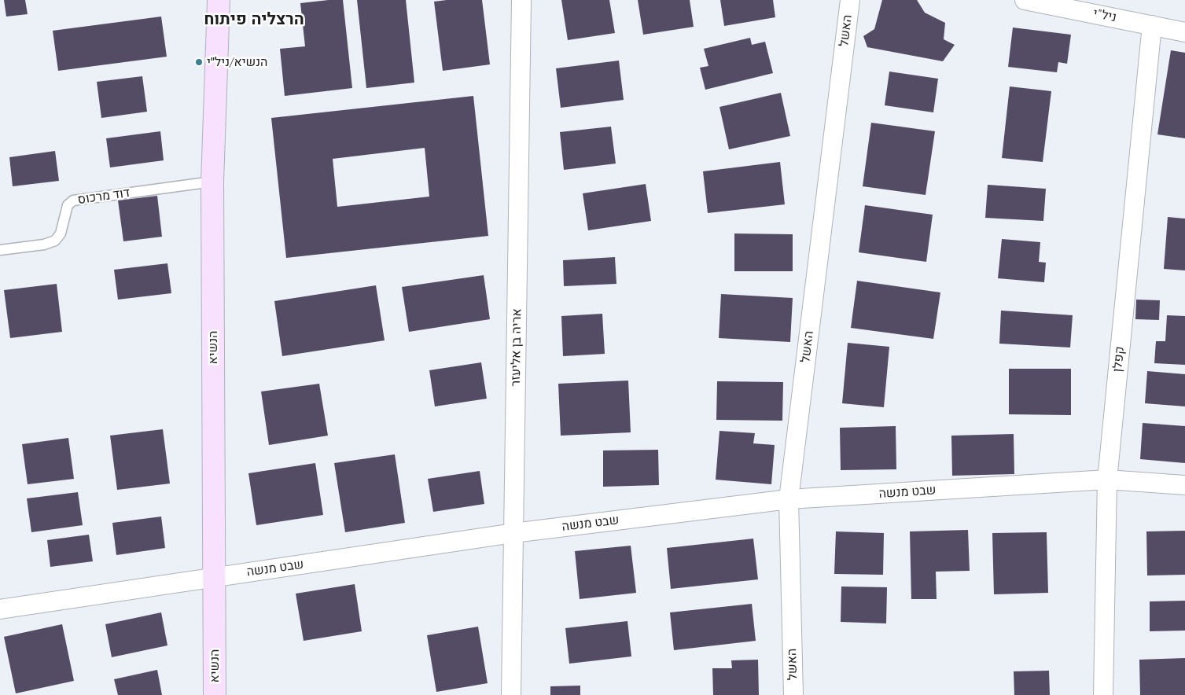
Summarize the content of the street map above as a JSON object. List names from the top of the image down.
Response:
{
  "streets": {
    "street": [
      "ניל\"י",
      "האשל",
      "הנשיא",
      "אריה בן אליעזר",
      "קפלן",
      "שבט מנשה"
    ],
    "lane": ["דוד מרכוס"]
  },
  "crossings": [
    ["ניל\"י", "קפלן"],
    ["האשל", "שבט מנשה"],
    ["דוד מרכוס", "הנשיא"],
    ["הנשיא", "שבט מנשה"],
    ["אריה בן אליעזר", "שבט מנשה"],
    ["קפלן", "שבט מנשה"]
  ],
  "districts": ["הרצליה פיתוח"],
  "places": ["הנשיא/ניל״י"]
}
